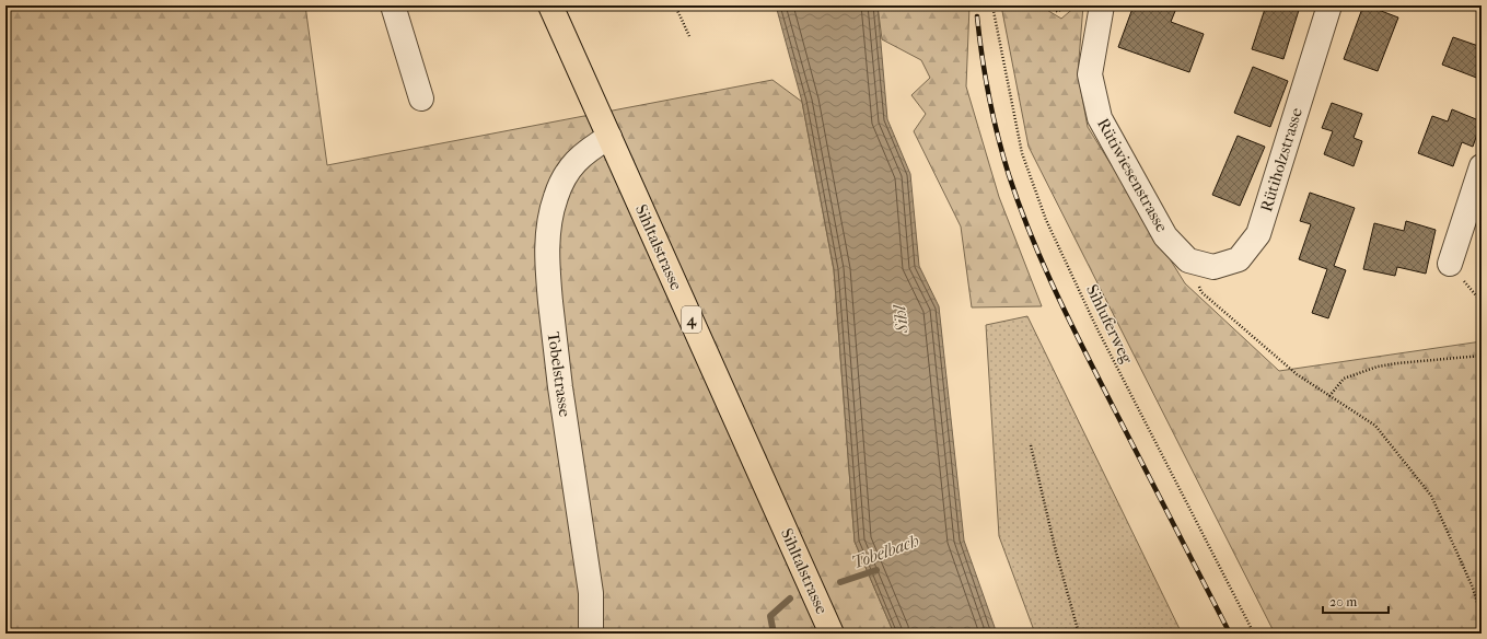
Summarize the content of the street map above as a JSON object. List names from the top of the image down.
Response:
{
  "streets": {
    "main road": ["Sihltalstrasse", "4"],
    "street": ["Rütiholzstrasse", "Rütiwiesenstrasse", "Tobelstrasse"],
    "path": ["Sihluferweg"]
  },
  "crossings": [
    ["Rütiholzstrasse", "Rütiwiesenstrasse"],
    ["Sihltalstrasse", "Tobelstrasse"]
  ],
  "water": ["Sihl", "Tobelbach"],
  "scale_bar": "20 m"
}
